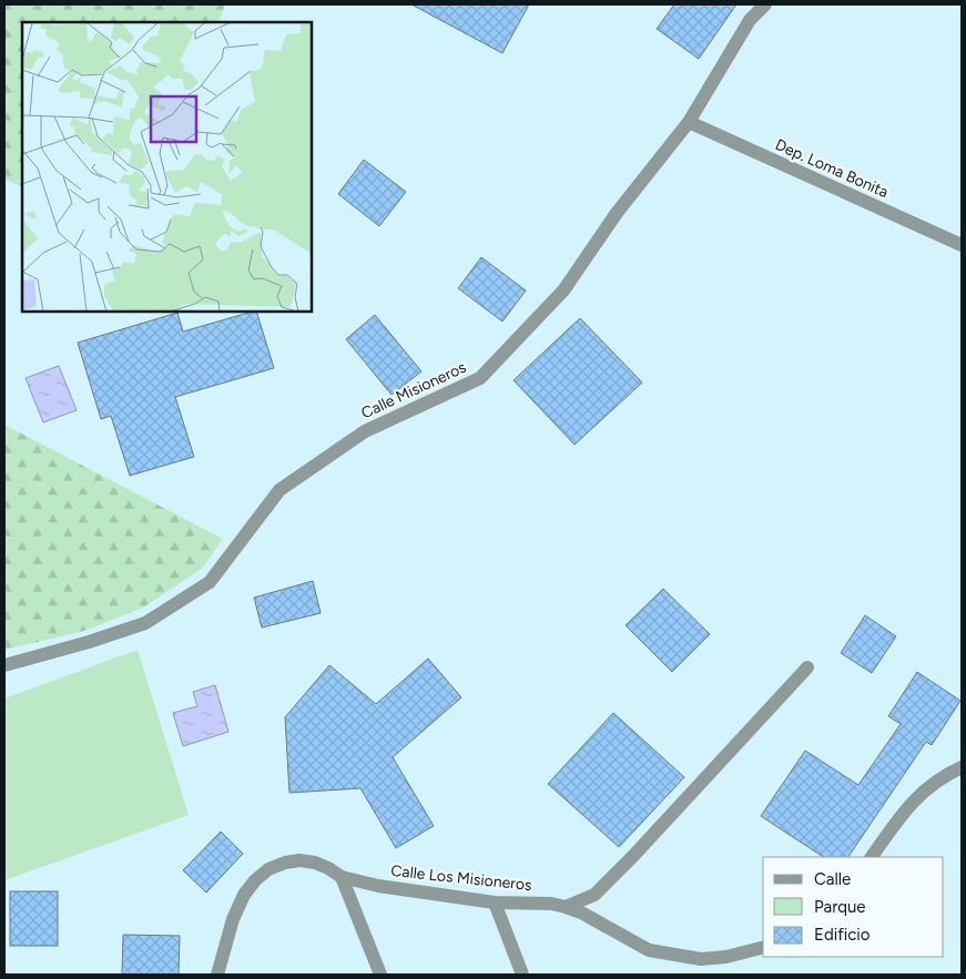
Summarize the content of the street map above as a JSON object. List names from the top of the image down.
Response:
{
  "streets": {
    "street": ["Dep. Loma Bonita", "Calle Misioneros", "Calle Los Misioneros"]
  },
  "crossings": [
    ["Dep. Loma Bonita", "Calle Misioneros"]
  ],
  "legend": ["Calle", "Parque", "Edificio"]
}
